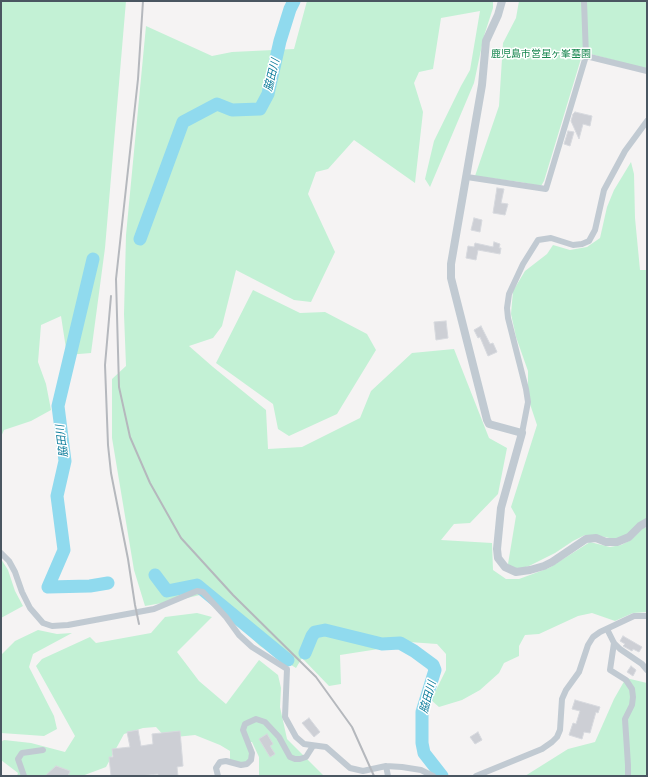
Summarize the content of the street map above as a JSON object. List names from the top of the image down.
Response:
{
  "water": ["脇田川"],
  "parks": ["鹿児島市営星ヶ峯墓園"]
}
